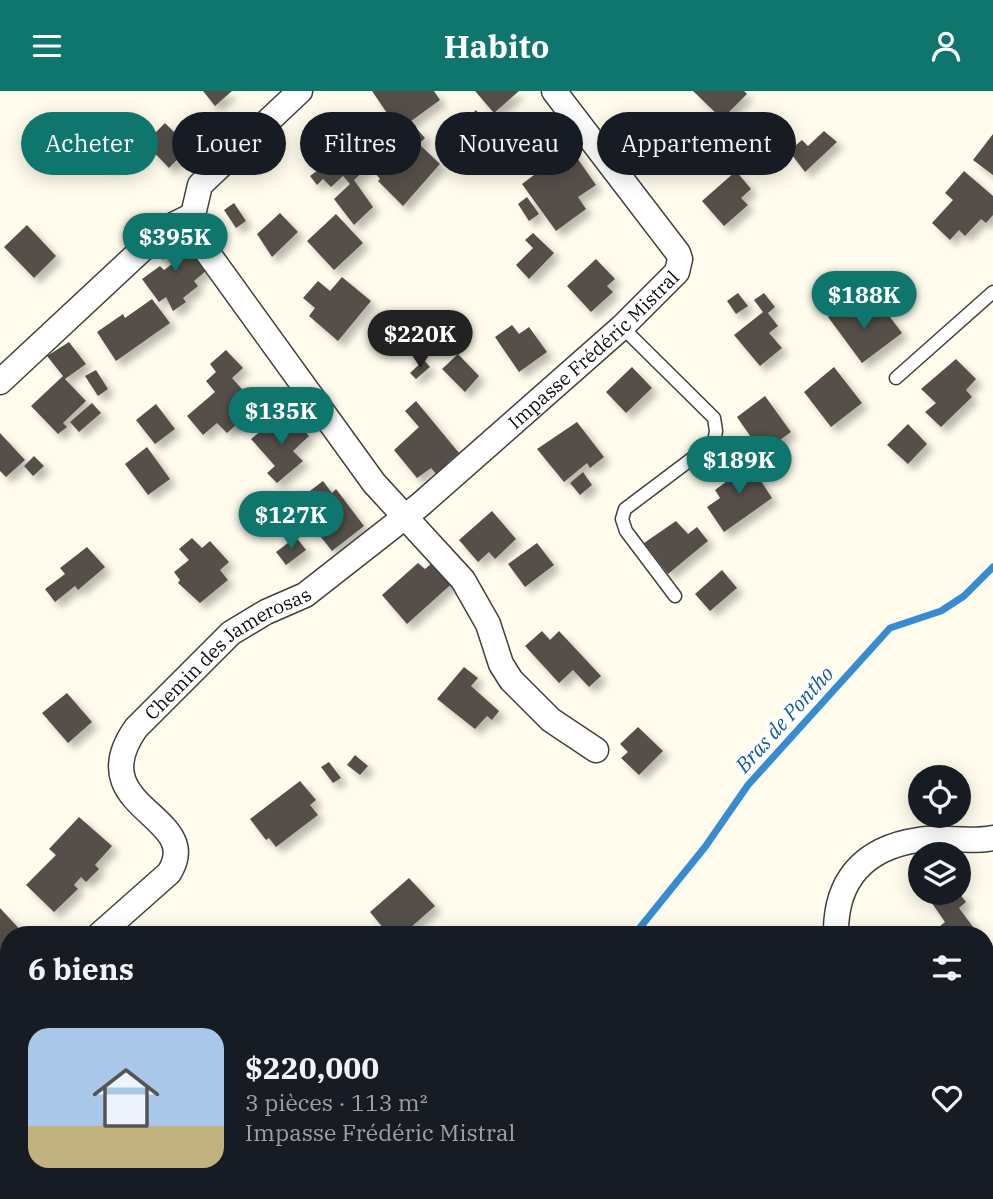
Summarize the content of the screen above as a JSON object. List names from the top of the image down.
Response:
{
  "streets": {
    "street": ["Impasse Frédéric Mistral", "Chemin des Jamerosas"]
  },
  "crossings": [
    ["Impasse Frédéric Mistral", "Chemin des Jamerosas"]
  ],
  "water": ["Bras de Pontho"],
  "page": {
    "header": "Habito",
    "chip": [
      "Acheter",
      "Louer",
      "Filtres",
      "Nouveau",
      "Appartement"
    ],
    "price": [
      "$395K",
      "$188K",
      "$220K",
      "$135K",
      "$189K",
      "$127K"
    ],
    "heading": "6 biens",
    "list": [
      {
        "name": "$220,000",
        "note": "3 pièces · 113 m² · Impasse Frédéric Mistral"
      }
    ]
  }
}
